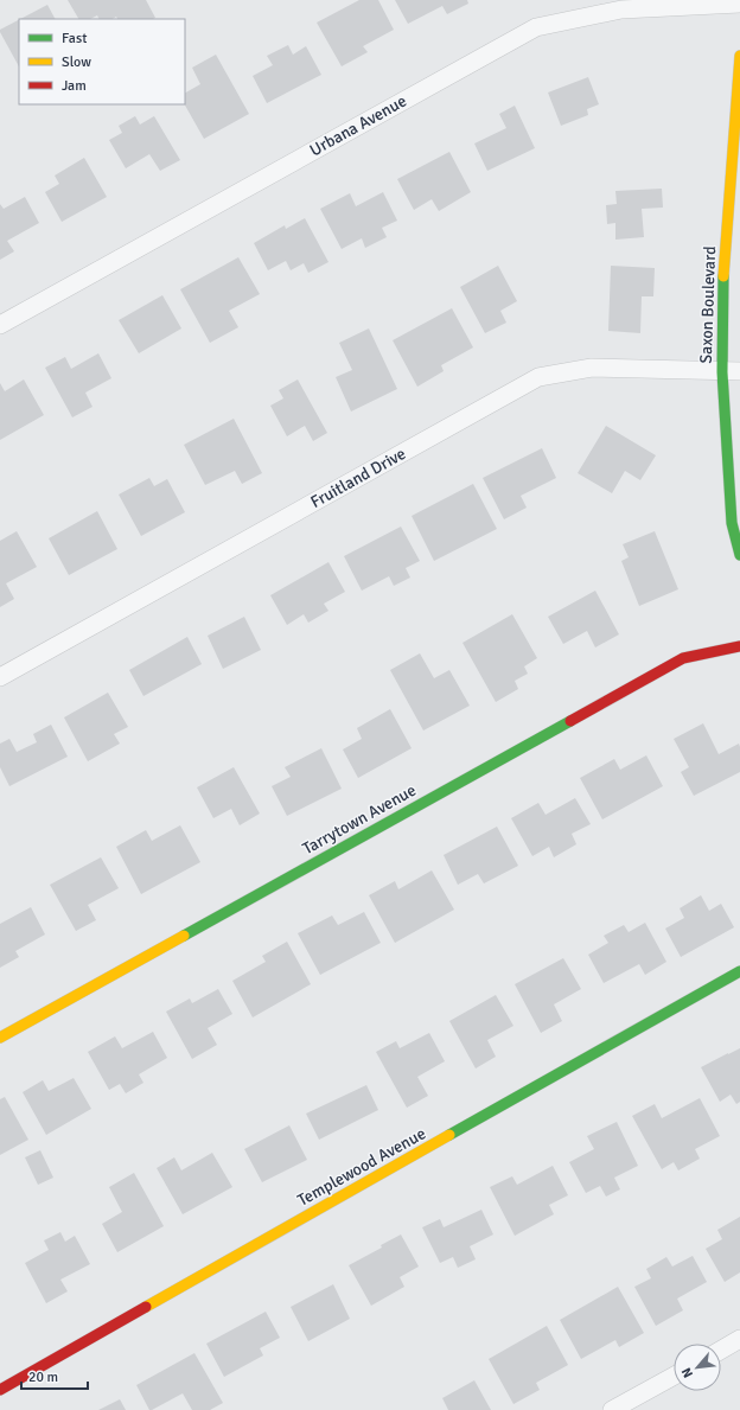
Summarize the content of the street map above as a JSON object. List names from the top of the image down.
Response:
{
  "streets": {
    "street": [
      "Urbana Avenue",
      "Saxon Boulevard",
      "Fruitland Drive",
      "Tarrytown Avenue",
      "Templewood Avenue"
    ]
  },
  "crossings": [
    ["Saxon Boulevard", "Fruitland Drive"]
  ],
  "legend": ["Fast", "Slow", "Jam"],
  "scale_bar": "20 m",
  "north": "bottom left"
}
